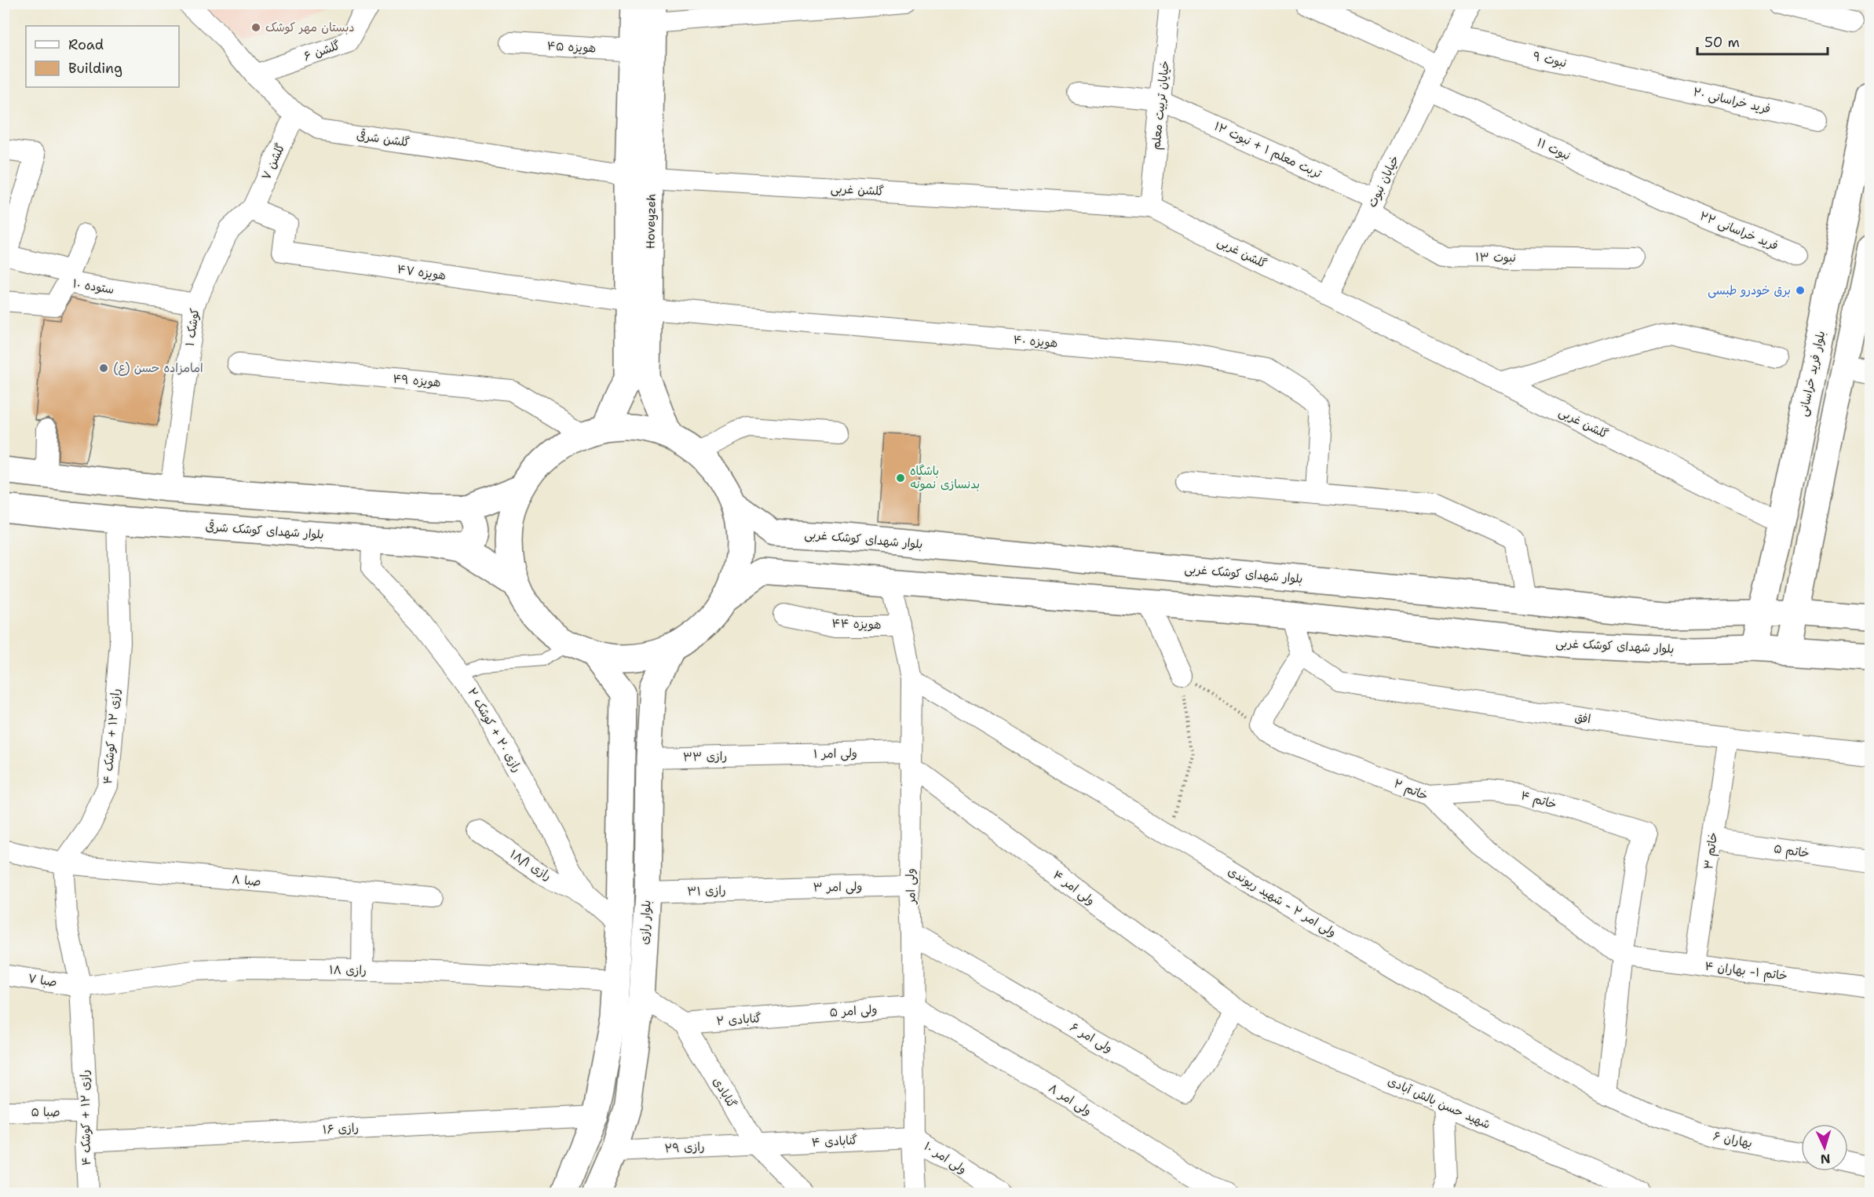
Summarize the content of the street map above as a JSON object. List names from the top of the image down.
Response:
{
  "streets": {
    "main road": [
      "Hoveyzeh",
      "بلوار فرید خراسانی",
      "بلوار شهدای کوشک شرقی",
      "بلوار شهدای کوشک غربی",
      "بلوار رازی"
    ],
    "street": [
      "هویزه ۴۵",
      "گلشن ۶",
      "نبوت ۹",
      "فرید خراسانی ۲۰",
      "خیایان تربیت معلم",
      "گلشن شرقی",
      "نبوت ۱۱",
      "تربت معلم ۱ + نبوت ۱۲",
      "گلشن ۷",
      "خیابان نبوت",
      "گلشن غربی",
      "فرید خراسانی ۲۲",
      "نبوت ۱۳",
      "هویزه ۴۷",
      "ستوده ۱۰",
      "کوشک ۱",
      "هویزه ۴۰",
      "هویزه ۴۹",
      "هویزه ۴۴",
      "افق",
      "رازی ۲۰ + کوشک ۲",
      "رازی ۱۲ + کوشک ۴",
      "ولی امر ۱",
      "رازی ۳۳",
      "خاتم ۲",
      "خاتم ۴",
      "خاتم ۳",
      "خاتم ۵",
      "رازی ۱۸/۱",
      "صبا ۸",
      "ولی امر",
      "ولی امر ۳",
      "ولی امر ۴",
      "رازی ۳۱",
      "ولی امر ۲ - شهید ریوندی",
      "رازی ۱۸",
      "خاتم ۱- بهاران ۴",
      "صبا ۷",
      "ولی امر ۵",
      "گنابادی ۲",
      "ولی امر ۶",
      "گنابادی",
      "ولی امر ۸",
      "شهید حسن بالش آبادی",
      "صبا ۵",
      "رازی ۱۶",
      "بهاران ۶",
      "گنابادی ۴",
      "رازی ۲۹",
      "ولی امر ۱۰"
    ]
  },
  "crossings": [
    ["هویزه ۴۵", "Hoveyzeh"],
    ["گلشن ۶", "گلشن شرقی"],
    ["نبوت ۹", "فرید خراسانی ۲۰"],
    ["نبوت ۹", "خیابان نبوت"],
    ["خیایان تربیت معلم", "تربت معلم ۱ + نبوت ۱۲"],
    ["خیایان تربیت معلم", "گلشن غربی"],
    ["گلشن شرقی", "گلشن ۷"],
    ["گلشن شرقی", "گلشن غربی"],
    ["گلشن شرقی", "Hoveyzeh"],
    ["نبوت ۱۱", "خیابان نبوت"],
    ["نبوت ۱۱", "فرید خراسانی ۲۲"],
    ["تربت معلم ۱ + نبوت ۱۲", "خیابان نبوت"],
    ["تربت معلم ۱ + نبوت ۱۲", "نبوت ۱۳"],
    ["گلشن ۷", "هویزه ۴۷"],
    ["گلشن ۷", "کوشک ۱"],
    ["خیابان نبوت", "گلشن غربی"],
    ["خیابان نبوت", "نبوت ۱۳"],
    ["گلشن غربی", "Hoveyzeh"],
    ["گلشن غربی", "بلوار فرید خراسانی"],
    ["Hoveyzeh", "هویزه ۴۷"],
    ["Hoveyzeh", "هویزه ۴۰"],
    ["Hoveyzeh", "هویزه ۴۹"],
    ["هویزه ۴۷", "کوشک ۱"],
    ["هویزه ۴۷", "هویزه ۴۰"],
    ["ستوده ۱۰", "کوشک ۱"],
    ["بلوار فرید خراسانی", "بلوار شهدای کوشک غربی"],
    ["بلوار شهدای کوشک شرقی", "رازی ۲۰ + کوشک ۲"],
    ["بلوار شهدای کوشک شرقی", "رازی ۱۲ + کوشک ۴"],
    ["بلوار شهدای کوشک غربی", "ولی امر"],
    ["هویزه ۴۴", "ولی امر"],
    ["افق", "خاتم ۳"],
    ["رازی ۲۰ + کوشک ۲", "رازی ۱۸/۱"],
    ["رازی ۱۲ + کوشک ۴", "صبا ۸"],
    ["رازی ۱۲ + کوشک ۴", "رازی ۱۸"],
    ["رازی ۱۲ + کوشک ۴", "صبا ۷"],
    ["رازی ۱۲ + کوشک ۴", "صبا ۵"],
    ["رازی ۱۲ + کوشک ۴", "رازی ۱۶"],
    ["ولی امر ۱", "رازی ۳۳"],
    ["ولی امر ۱", "ولی امر"],
    ["ولی امر ۱", "ولی امر ۴"],
    ["رازی ۳۳", "بلوار رازی"],
    ["خاتم ۲", "خاتم ۴"],
    ["خاتم ۲", "خاتم ۱- بهاران ۴"],
    ["خاتم ۴", "خاتم ۱- بهاران ۴"],
    ["خاتم ۳", "خاتم ۵"],
    ["خاتم ۳", "خاتم ۱- بهاران ۴"],
    ["ولی امر", "ولی امر ۳"],
    ["ولی امر", "ولی امر ۴"],
    ["ولی امر", "ولی امر ۲ - شهید ریوندی"],
    ["ولی امر", "ولی امر ۵"],
    ["ولی امر", "ولی امر ۶"],
    ["ولی امر", "ولی امر ۸"],
    ["ولی امر", "گنابادی ۴"],
    ["ولی امر", "ولی امر ۱۰"],
    ["ولی امر ۳", "رازی ۳۱"],
    ["ولی امر ۴", "ولی امر ۶"],
    ["ولی امر ۴", "شهید حسن بالش آبادی"],
    ["رازی ۳۱", "بلوار رازی"],
    ["ولی امر ۲ - شهید ریوندی", "بهاران ۶"],
    ["بلوار رازی", "گنابادی"],
    ["بلوار رازی", "رازی ۲۹"],
    ["رازی ۱۸", "صبا ۷"],
    ["ولی امر ۵", "گنابادی ۲"],
    ["ولی امر ۵", "ولی امر ۸"],
    ["گنابادی ۲", "گنابادی"],
    ["ولی امر ۶", "شهید حسن بالش آبادی"],
    ["گنابادی", "گنابادی ۴"],
    ["گنابادی", "رازی ۲۹"],
    ["گنابادی ۴", "رازی ۲۹"],
    ["گنابادی ۴", "ولی امر ۱۰"]
  ],
  "places": [
    "دبستان مهر کوشک",
    "برق خودرو طبسی",
    "امامزاده حسن (ع)",
    "باشگاه بدنسازی نمونه"
  ],
  "legend": ["Road", "Building"],
  "scale_bar": "50 m",
  "north": "bottom"
}
